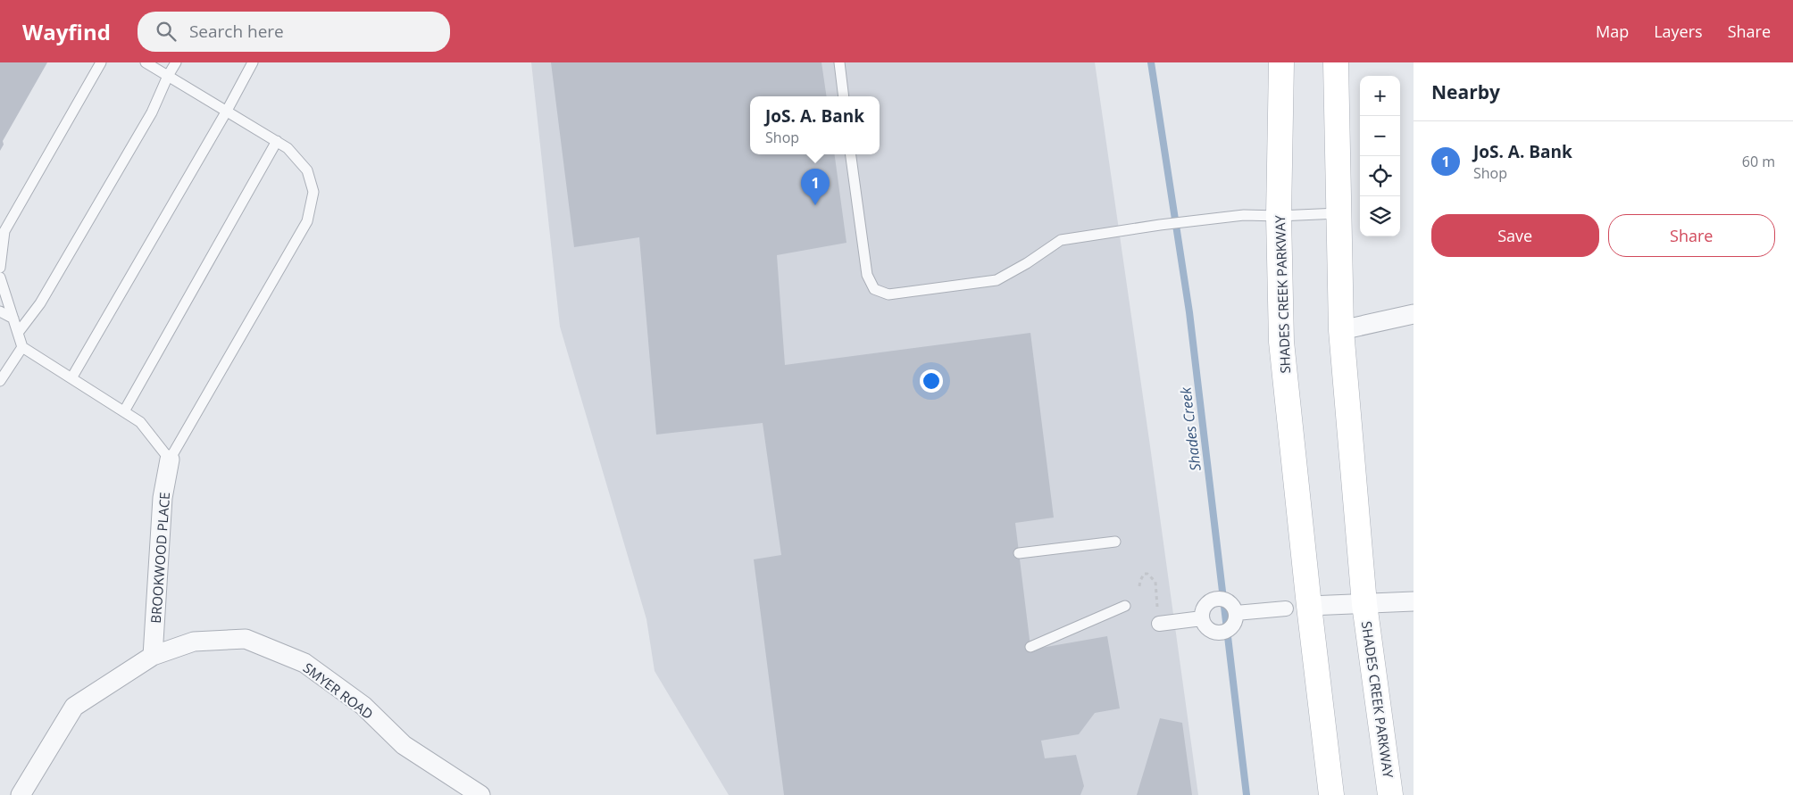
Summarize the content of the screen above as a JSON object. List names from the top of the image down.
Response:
{
  "streets": {
    "main road": ["SHADES CREEK PARKWAY"],
    "street": ["BROOKWOOD PLACE", "SMYER ROAD"]
  },
  "crossings": [
    ["BROOKWOOD PLACE", "SMYER ROAD"]
  ],
  "water": ["Shades Creek"],
  "page": {
    "header": "Wayfind",
    "search": "Search here",
    "nav": ["Map", "Layers", "Share"],
    "heading": "Nearby",
    "map_buttons": ["+", "−"],
    "popup": ["JoS. A. Bank", "Shop"],
    "list": [
      {
        "mark": "1",
        "name": "JoS. A. Bank",
        "note": "Shop",
        "value": "60 m"
      }
    ],
    "pins": "1",
    "buttons": ["Save", "Share"]
  }
}
